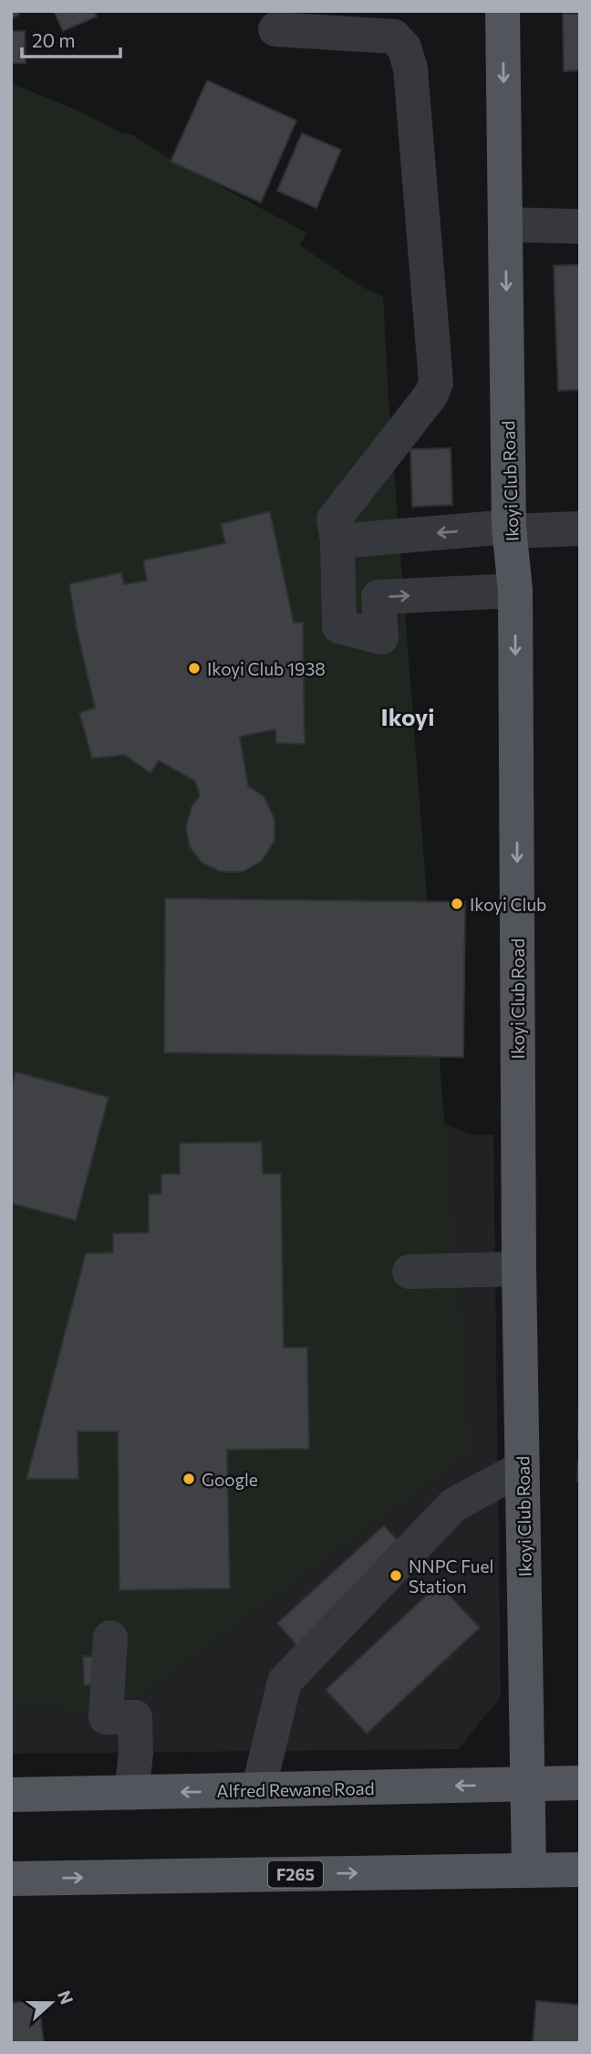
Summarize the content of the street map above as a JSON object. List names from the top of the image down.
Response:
{
  "streets": {
    "main road": ["Ikoyi Club Road", "Alfred Rewane Road", "F265"]
  },
  "crossings": [
    ["Ikoyi Club Road", "Alfred Rewane Road"],
    ["Ikoyi Club Road", "F265"]
  ],
  "one_way": ["Ikoyi Club Road"],
  "districts": ["Ikoyi"],
  "places": [
    "Ikoyi Club 1938",
    "Ikoyi Club",
    "Google",
    "NNPC Fuel Station"
  ],
  "scale_bar": "20 m",
  "north": "right"
}
